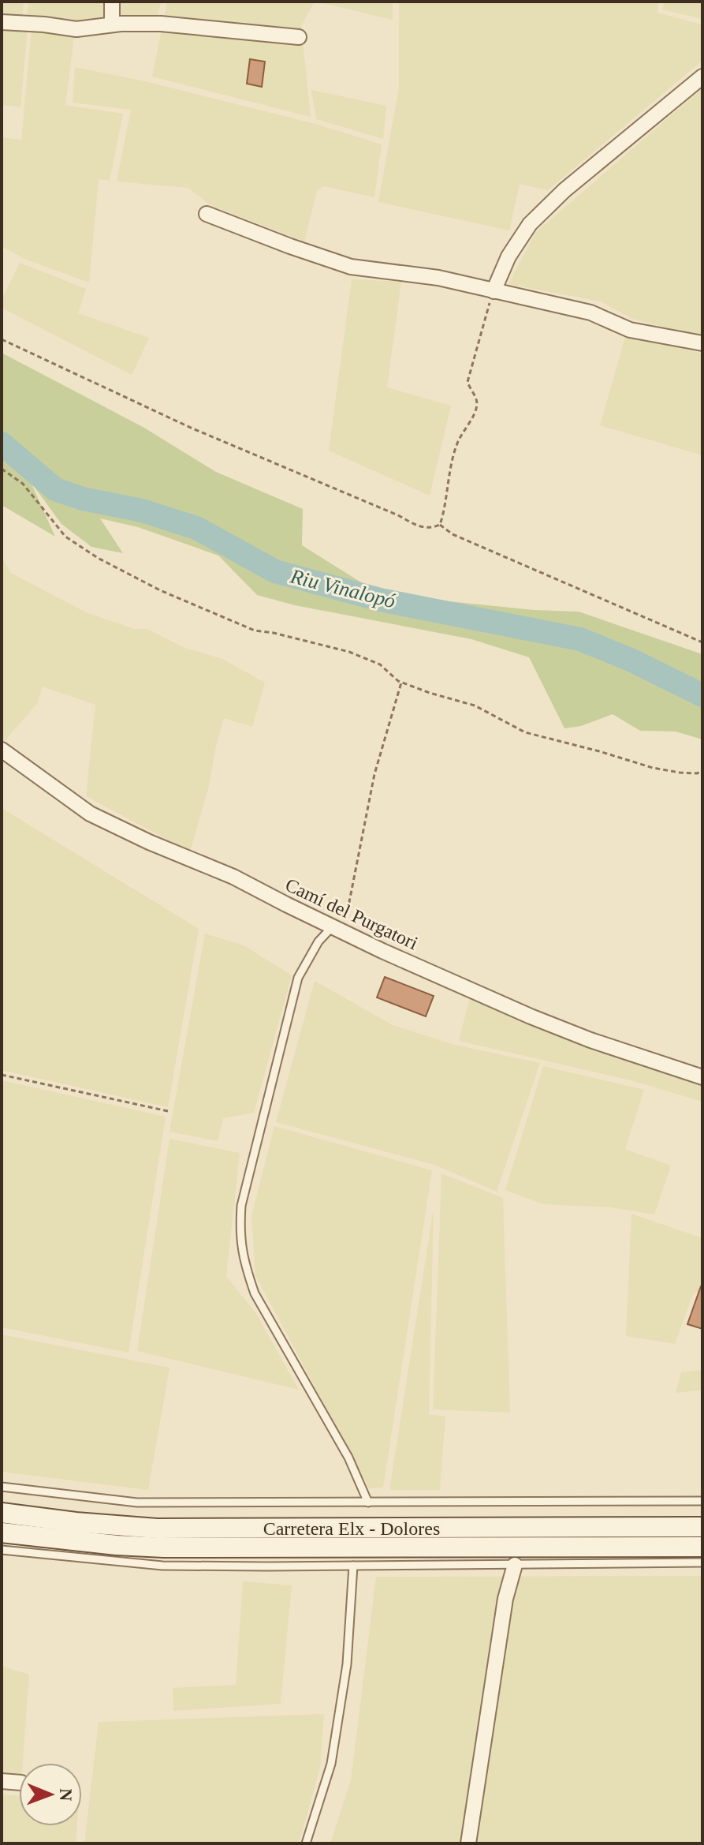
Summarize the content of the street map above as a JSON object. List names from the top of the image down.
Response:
{
  "streets": {
    "main road": ["Carretera Elx - Dolores"],
    "street": ["Camí del Purgatori"]
  },
  "water": ["Riu Vinalopó"],
  "north": "right"
}
